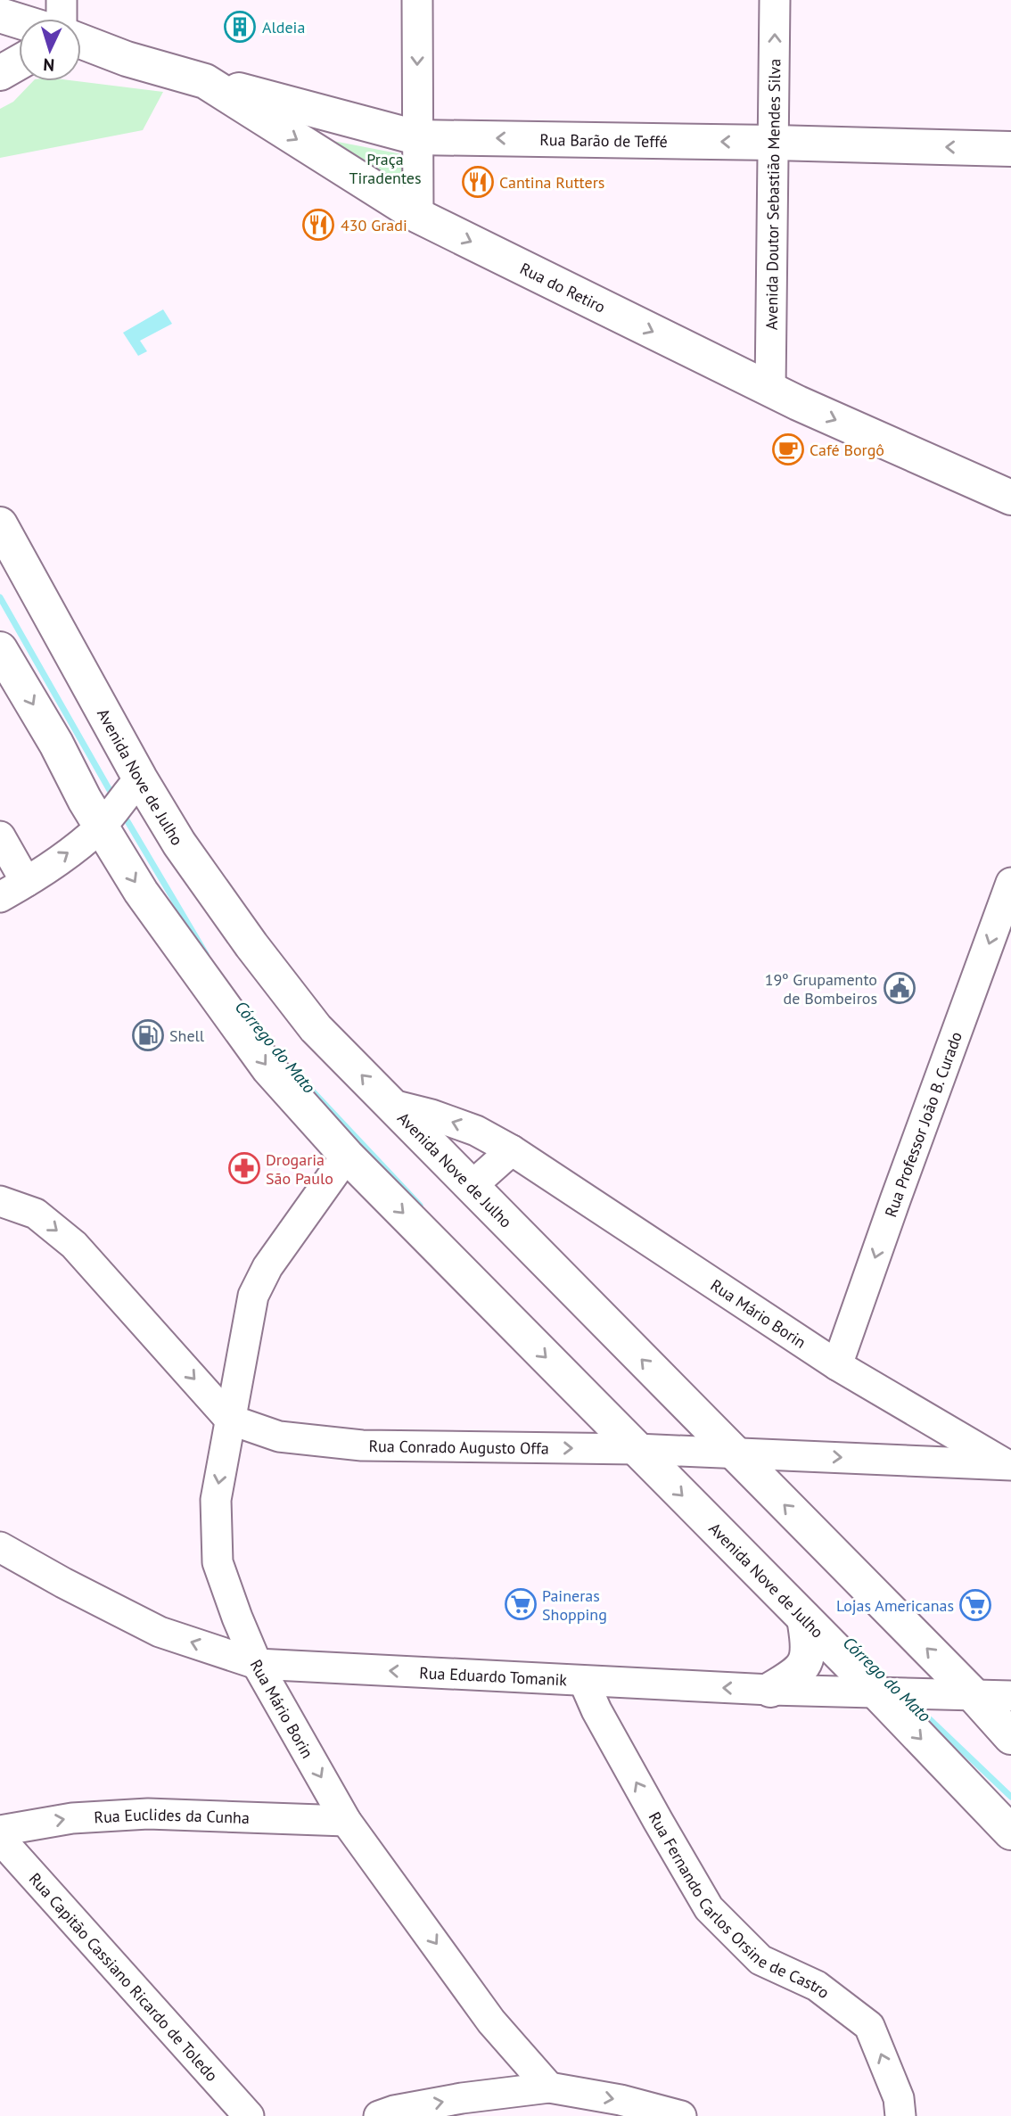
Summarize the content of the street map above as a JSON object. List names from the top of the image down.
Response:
{
  "streets": {
    "main road": ["Rua Barão de Teffé", "Rua do Retiro", "Avenida Nove de Julho"],
    "street": [
      "Avenida Doutor Sebastião Mendes Silva",
      "Rua Professor João B. Curado",
      "Rua Mário Borin",
      "Rua Conrado Augusto Offa",
      "Rua Eduardo Tomanik",
      "Rua Euclides da Cunha",
      "Rua Fernando Carlos Orsine de Castro",
      "Rua Capitão Cassiano Ricardo de Toledo"
    ]
  },
  "crossings": [
    ["Rua Barão de Teffé", "Avenida Doutor Sebastião Mendes Silva"],
    ["Rua Barão de Teffé", "Rua do Retiro"],
    ["Avenida Doutor Sebastião Mendes Silva", "Rua do Retiro"],
    ["Avenida Nove de Julho", "Rua Mário Borin"],
    ["Avenida Nove de Julho", "Rua Conrado Augusto Offa"],
    ["Avenida Nove de Julho", "Rua Eduardo Tomanik"],
    ["Rua Professor João B. Curado", "Rua Mário Borin"],
    ["Rua Mário Borin", "Rua Conrado Augusto Offa"],
    ["Rua Mário Borin", "Rua Eduardo Tomanik"],
    ["Rua Mário Borin", "Rua Euclides da Cunha"],
    ["Rua Eduardo Tomanik", "Rua Fernando Carlos Orsine de Castro"]
  ],
  "one_way": [
    "Rua Barão de Teffé",
    "Avenida Doutor Sebastião Mendes Silva",
    "Rua do Retiro",
    "Rua Professor João B. Curado",
    "Rua Conrado Augusto Offa",
    "Rua Eduardo Tomanik",
    "Rua Euclides da Cunha",
    "Rua Fernando Carlos Orsine de Castro"
  ],
  "water": ["Córrego do Mato"],
  "parks": ["Praça Tiradentes"],
  "places": {
    "building": ["Aldeia"],
    "restaurant": ["Cantina Rutters", "430 Gradi"],
    "cafe": ["Café Borgô"],
    "public building": ["19º Grupamento de Bombeiros"],
    "fuel station": ["Shell"],
    "pharmacy": ["Drogaria São Paulo"],
    "supermarket": ["Paineras Shopping", "Lojas Americanas"]
  },
  "north": "bottom"
}
